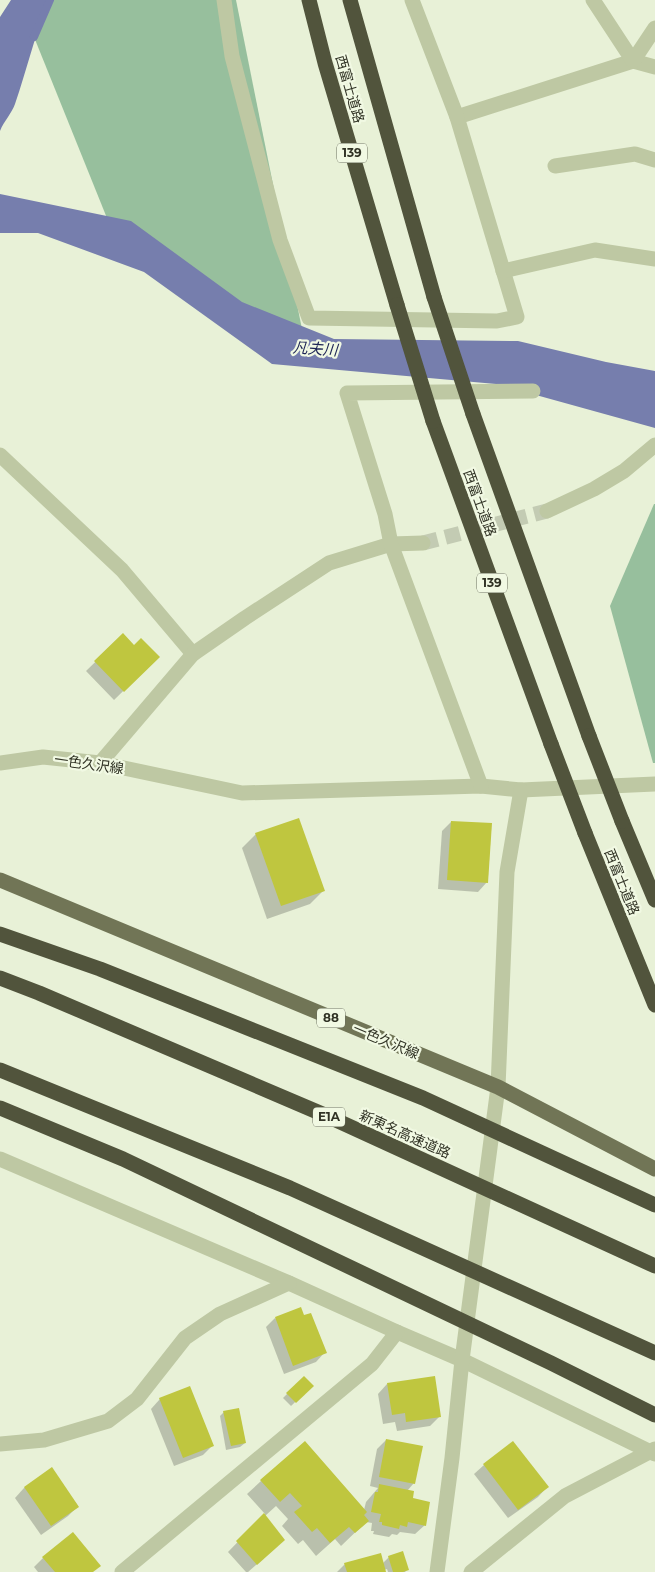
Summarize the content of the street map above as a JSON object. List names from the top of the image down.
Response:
{
  "streets": {
    "highway": [
      "西富士道路",
      "139",
      "E1A",
      "新東名高速道路"
    ],
    "main road": ["一色久沢線", "88"]
  },
  "water": ["凡夫川"]
}
